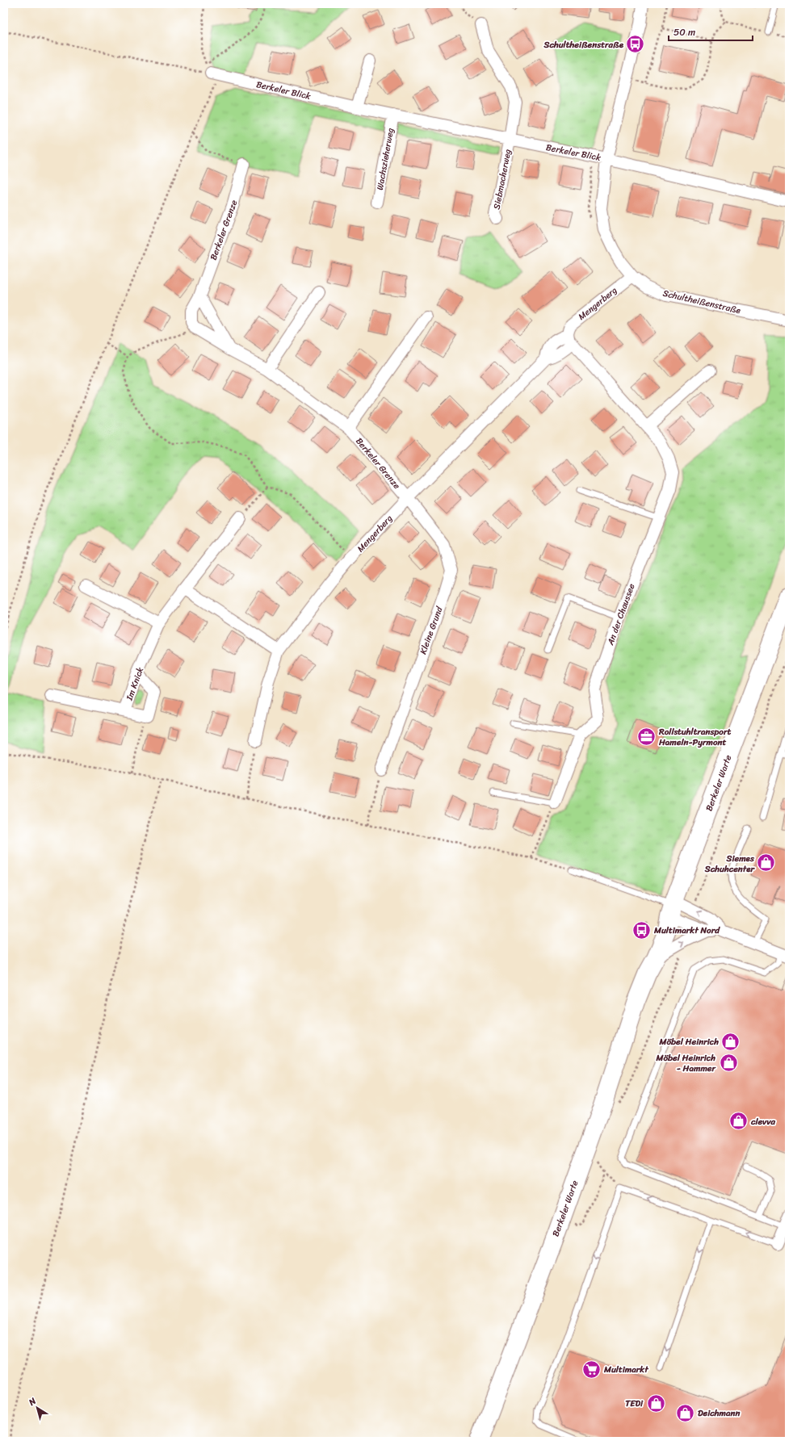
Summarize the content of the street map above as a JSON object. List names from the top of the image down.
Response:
{
  "streets": {
    "main road": ["Berkeler Warte"],
    "street": [
      "Berkeler Blick",
      "Wachszieherweg",
      "Siebmacherweg",
      "Berkeler Grenze",
      "Schultheißenstraße",
      "Mengerberg",
      "An der Chaussee",
      "Kleine Grund",
      "Im Knick"
    ]
  },
  "crossings": [
    ["Berkeler Blick", "Wachszieherweg"],
    ["Berkeler Blick", "Siebmacherweg"],
    ["Berkeler Blick", "Schultheißenstraße"],
    ["Berkeler Grenze", "Mengerberg"],
    ["Berkeler Grenze", "Kleine Grund"],
    ["Schultheißenstraße", "Mengerberg"],
    ["Mengerberg", "An der Chaussee"],
    ["Mengerberg", "Kleine Grund"]
  ],
  "places": {
    "bus stop": ["Schultheißenstraße", "Multimarkt Nord"],
    "office": ["Rollstuhltransport Hameln-Pyrmont"],
    "shop": [
      "Siemes Schuhcenter",
      "Möbel Heinrich",
      "Möbel Heinrich - Hammer",
      "clevva",
      "TEDi",
      "Deichmann"
    ],
    "supermarket": ["Multimarkt"]
  },
  "scale_bar": "50 m",
  "north": "top left"
}
